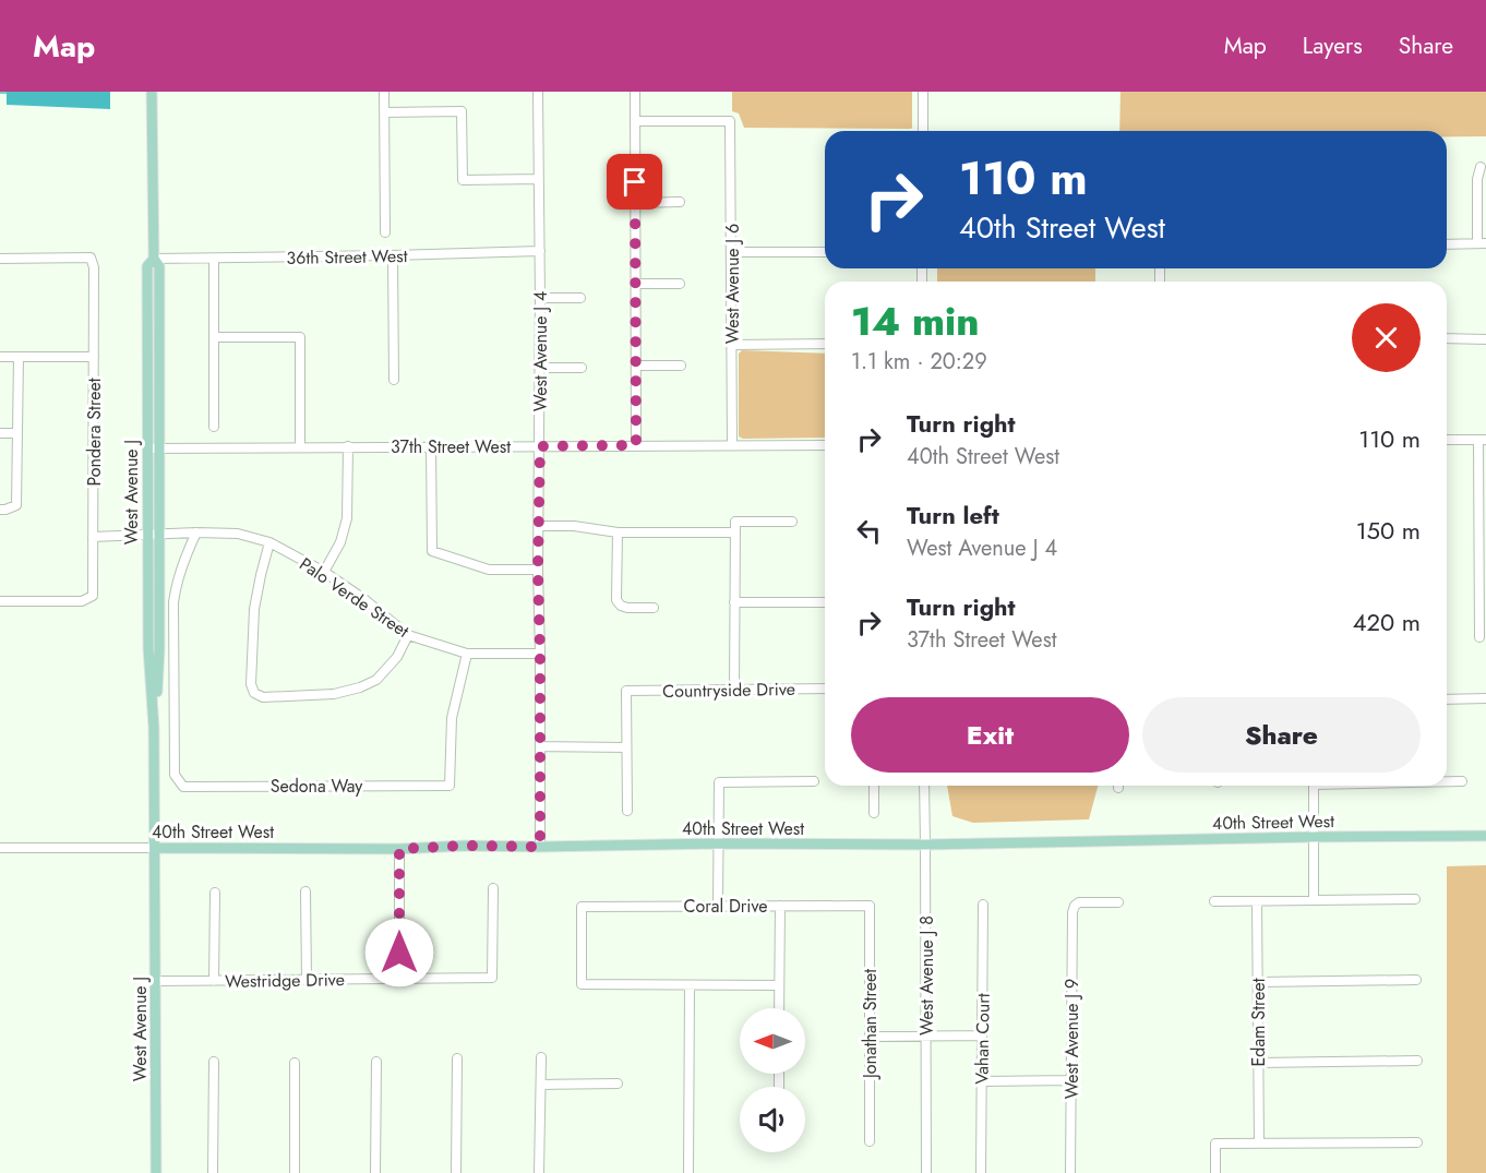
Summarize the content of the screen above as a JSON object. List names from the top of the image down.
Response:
{
  "streets": {
    "main road": ["West Avenue J", "40th Street West"],
    "street": [
      "36th Street West",
      "West Avenue J 6",
      "West Avenue J 4",
      "Pondera Street",
      "37th Street West",
      "Palo Verde Street",
      "Countryside Drive",
      "Sedona Way",
      "Coral Drive",
      "West Avenue J 8",
      "Westridge Drive",
      "Edam Street",
      "Jonathan Street",
      "Vahan Court",
      "West Avenue J 9"
    ]
  },
  "crossings": [
    ["36th Street West", "West Avenue J 4"],
    ["36th Street West", "West Avenue J"],
    ["West Avenue J 6", "37th Street West"],
    ["West Avenue J 4", "37th Street West"],
    ["West Avenue J 4", "Palo Verde Street"],
    ["West Avenue J 4", "40th Street West"],
    ["Pondera Street", "Palo Verde Street"],
    ["37th Street West", "West Avenue J"],
    ["West Avenue J", "Palo Verde Street"],
    ["West Avenue J", "40th Street West"],
    ["West Avenue J", "Westridge Drive"],
    ["Palo Verde Street", "Sedona Way"],
    ["40th Street West", "West Avenue J 8"],
    ["Coral Drive", "Jonathan Street"]
  ],
  "north": "left",
  "page": {
    "header": "Map",
    "nav": ["Map", "Layers", "Share"],
    "turn": ["110 m", "40th Street West"],
    "heading": ["14 min", "1.1 km · 20:29"],
    "list": [
      {
        "name": "Turn right",
        "note": "40th Street West",
        "value": "110 m"
      },
      {
        "name": "Turn left",
        "note": "West Avenue J 4",
        "value": "150 m"
      },
      {
        "name": "Turn right",
        "note": "37th Street West",
        "value": "420 m"
      }
    ],
    "buttons": ["Exit", "Share"]
  }
}
